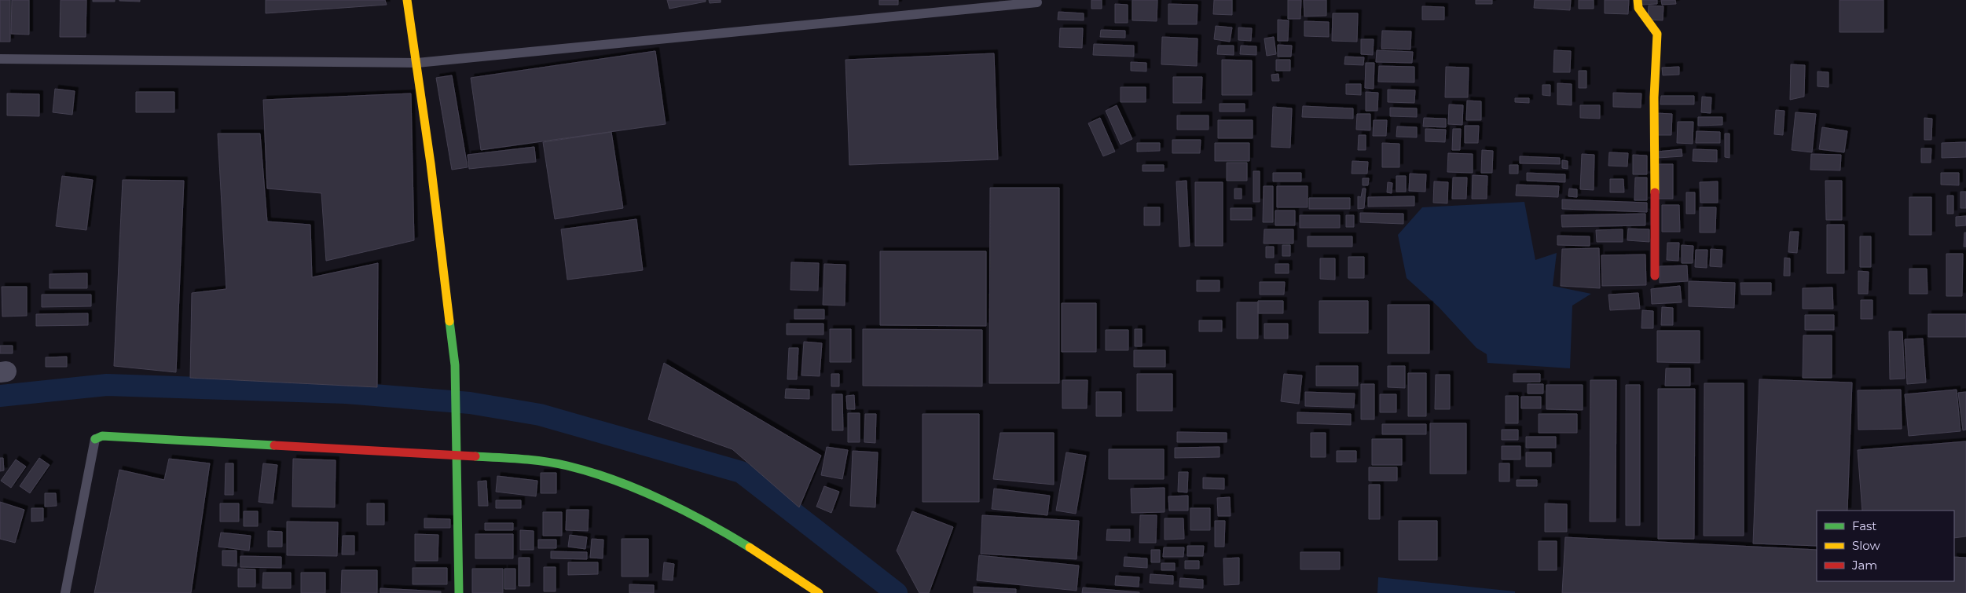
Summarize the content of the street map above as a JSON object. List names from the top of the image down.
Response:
{
  "legend": ["Fast", "Slow", "Jam"]
}
